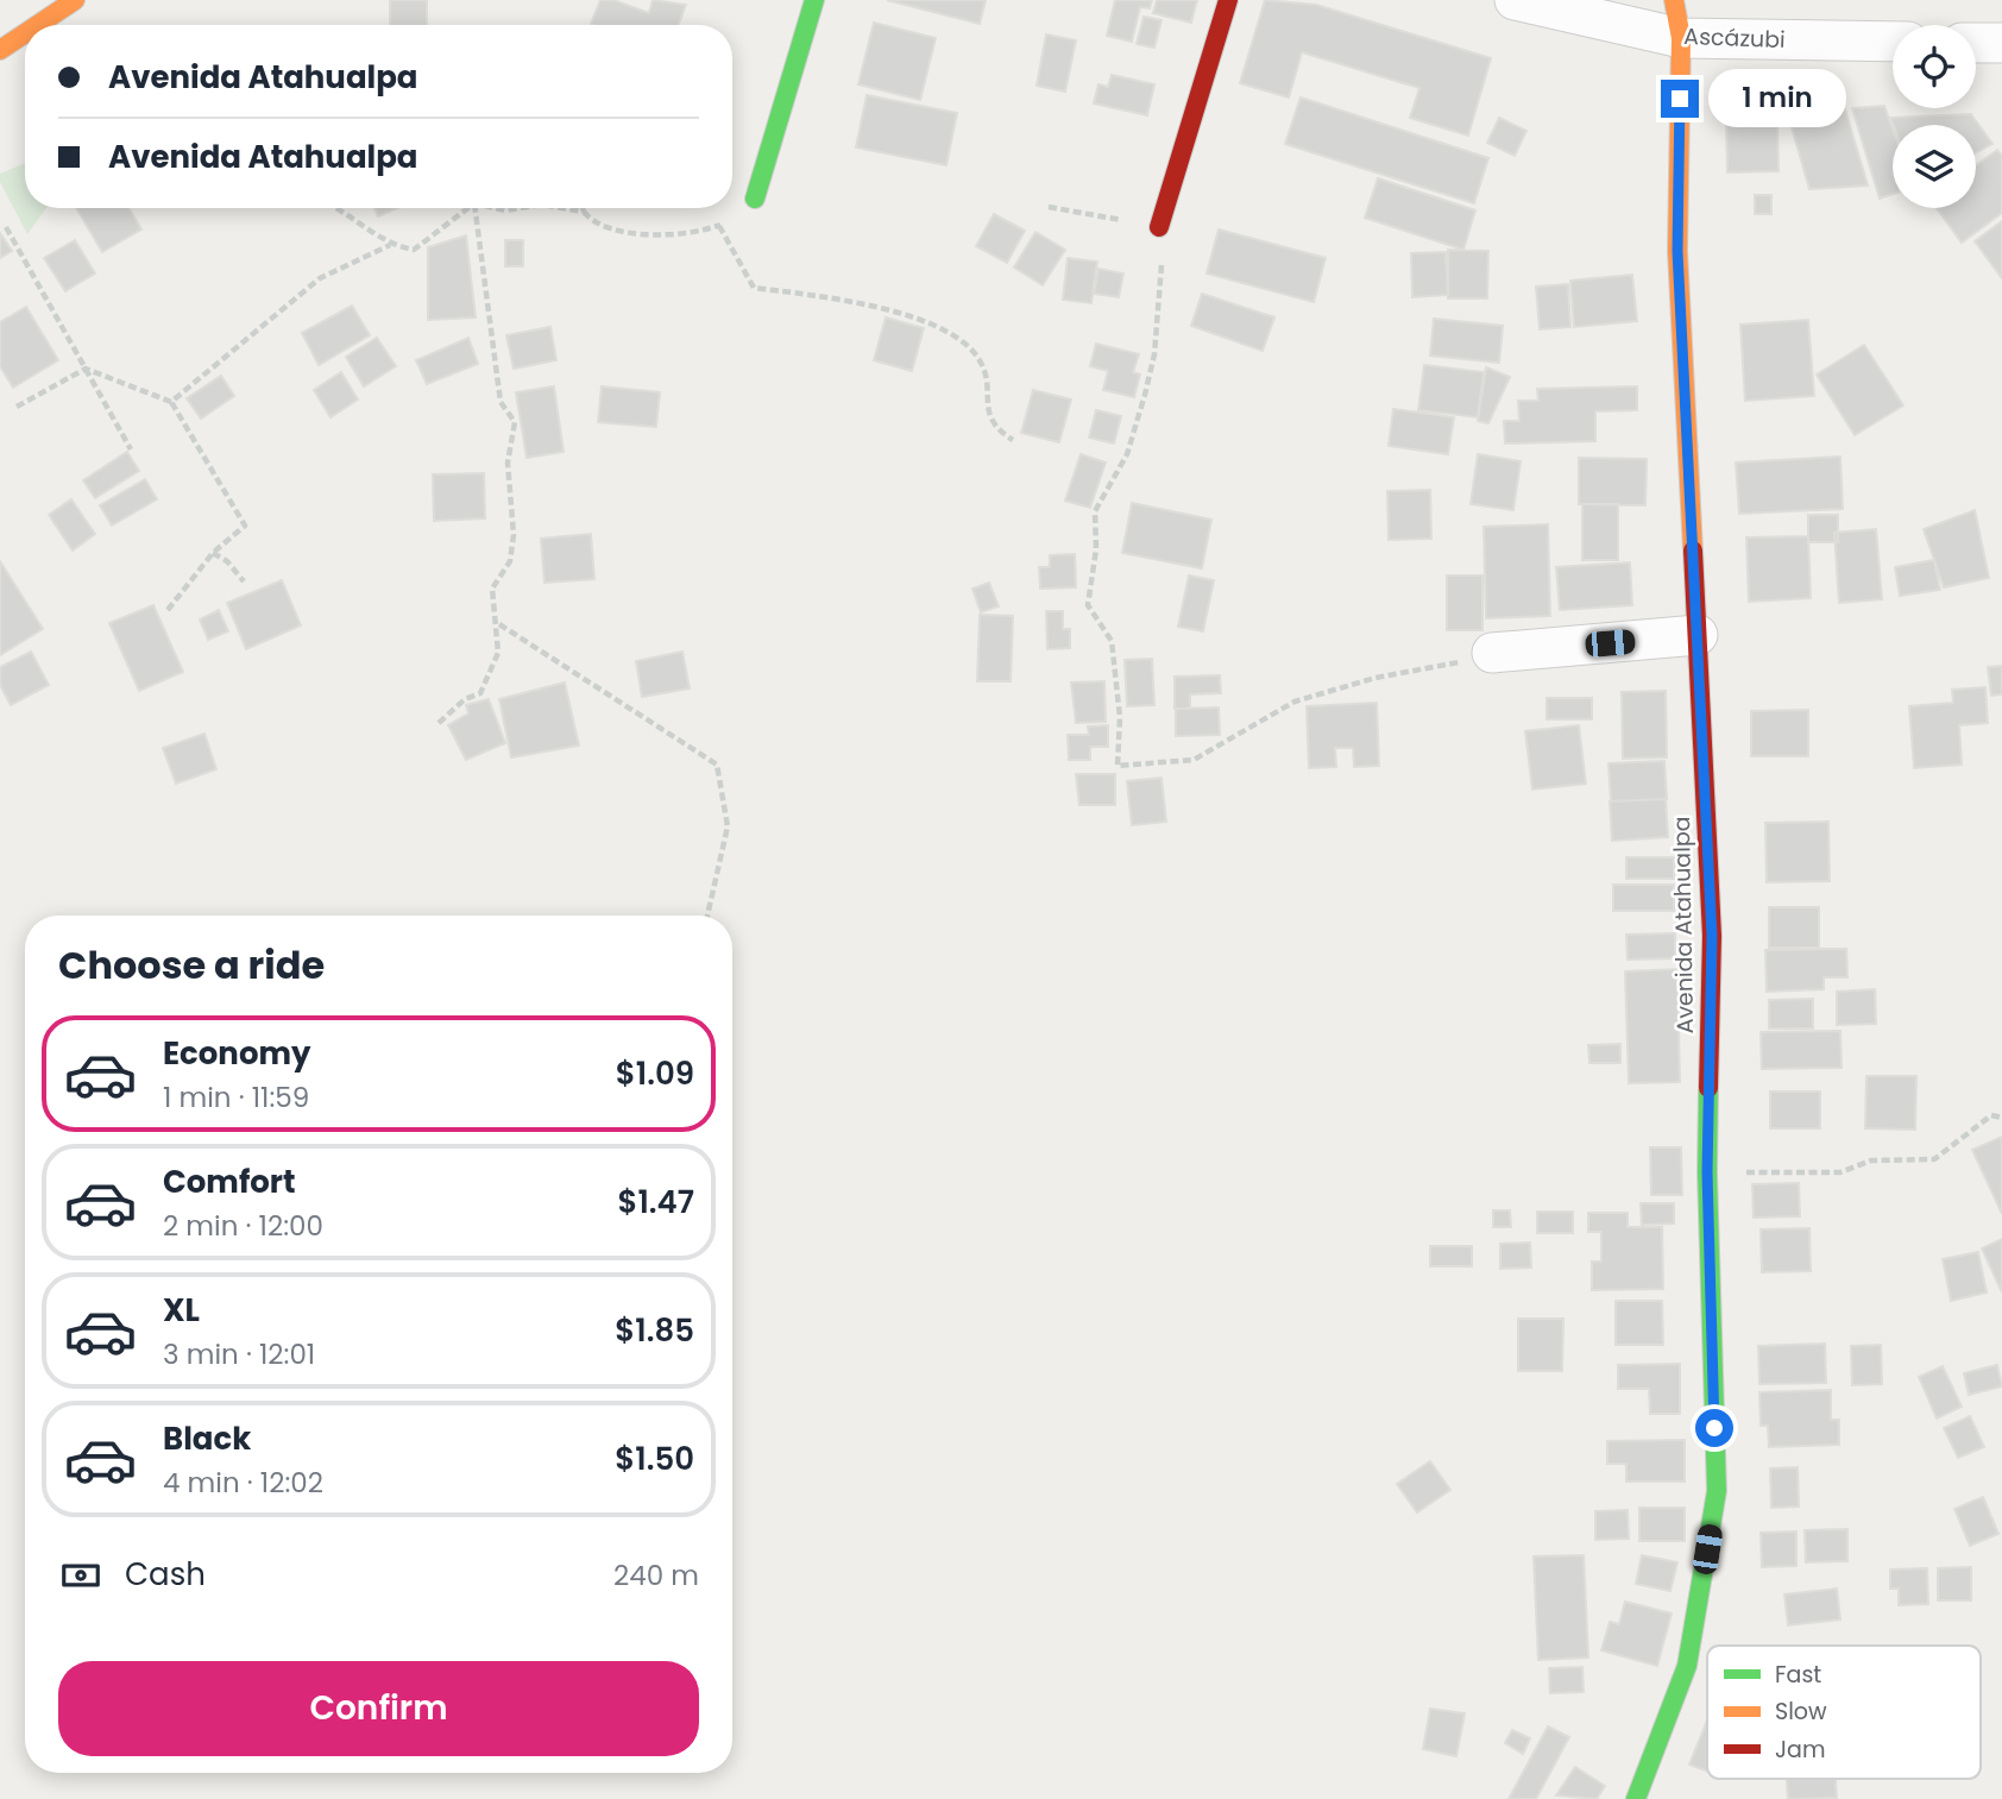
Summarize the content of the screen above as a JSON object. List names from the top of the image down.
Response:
{
  "streets": {
    "street": ["Ascázubi", "Avenida Atahualpa"]
  },
  "crossings": [
    ["Ascázubi", "Avenida Atahualpa"]
  ],
  "legend": ["Fast", "Slow", "Jam"],
  "page": {
    "banner": ["Avenida Atahualpa", "Avenida Atahualpa"],
    "bubble": "1 min",
    "heading": "Choose a ride",
    "list": [
      {
        "name": "Economy",
        "note": "1 min · 11:59",
        "value": "$1.09"
      },
      {
        "name": "Comfort",
        "note": "2 min · 12:00",
        "value": "$1.47"
      },
      {
        "name": "XL",
        "note": "3 min · 12:01",
        "value": "$1.85"
      },
      {
        "name": "Black",
        "note": "4 min · 12:02",
        "value": "$1.50"
      }
    ],
    "pay": ["Cash", "240 m"],
    "buttons": "Confirm"
  }
}
